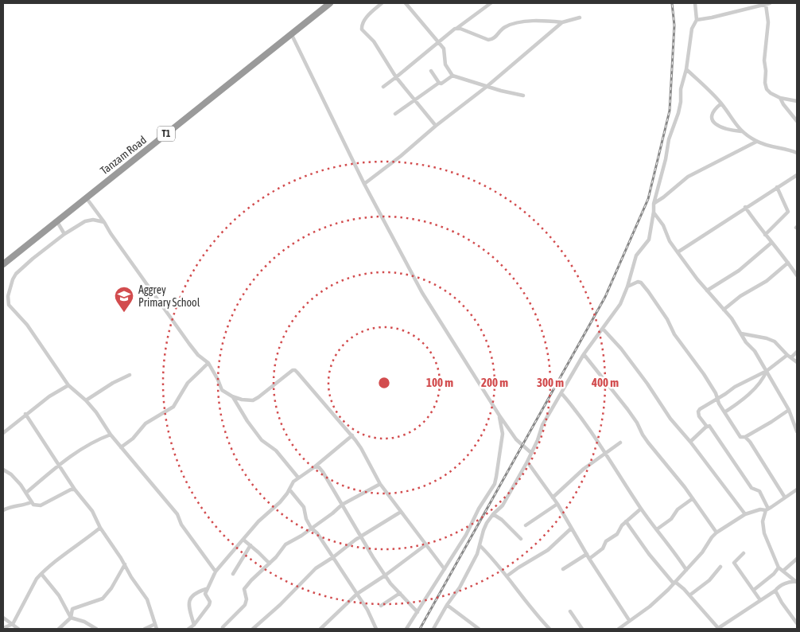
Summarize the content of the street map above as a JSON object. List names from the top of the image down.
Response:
{
  "streets": {
    "highway": ["T1", "Tanzam Road"]
  },
  "places": {
    "school or university": ["Aggrey Primary School"]
  },
  "rings": [
    "100 m",
    "200 m",
    "300 m",
    "400 m"
  ]
}
